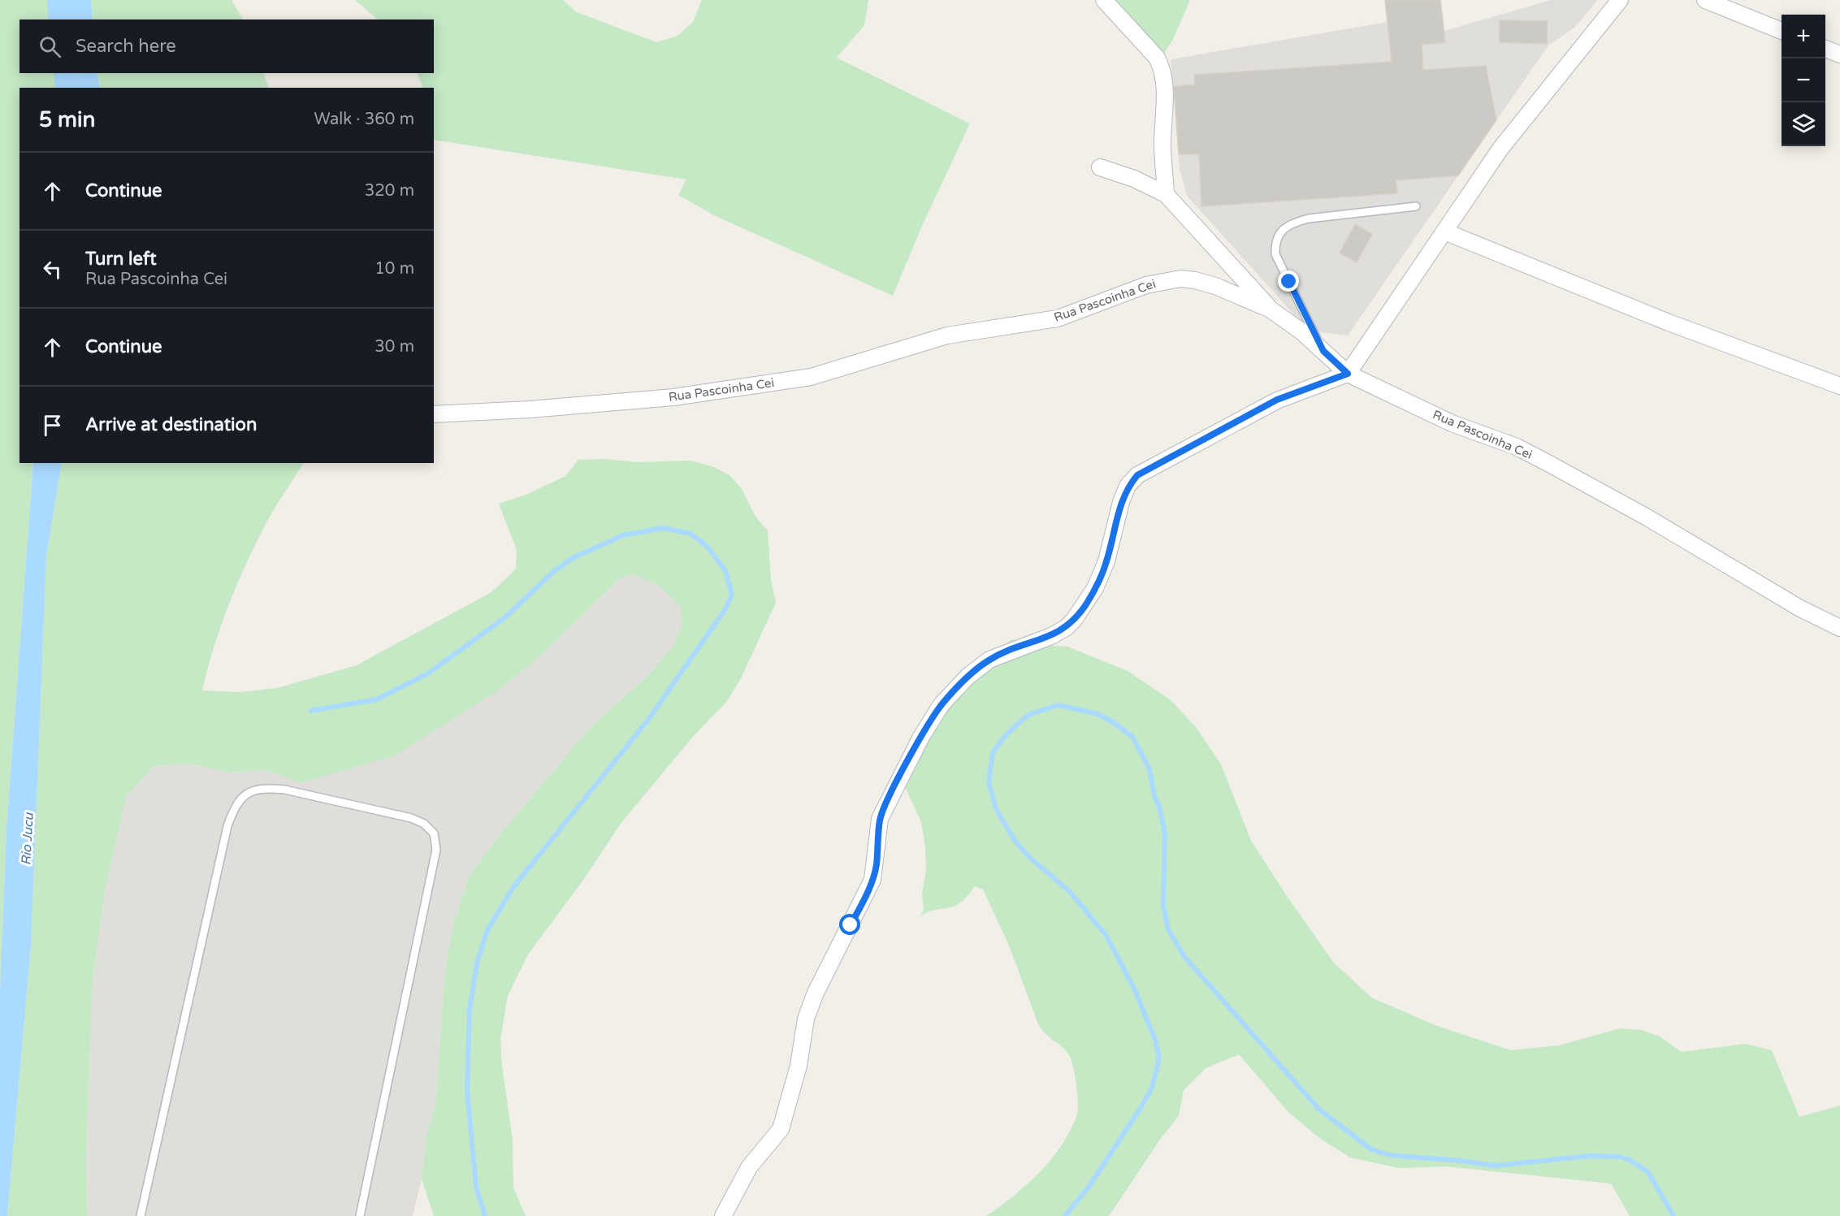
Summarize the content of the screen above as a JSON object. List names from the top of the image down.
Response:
{
  "streets": {
    "street": ["Rua Pascoinha Cei"]
  },
  "water": ["Rio Jucu"],
  "page": {
    "map_buttons": ["+", "−"],
    "search": "Search here",
    "heading": ["5 min", "Walk · 360 m"],
    "list": [
      ["Continue", "320 m"],
      ["Turn left", "Rua Pascoinha Cei", "10 m"],
      ["Continue", "30 m"],
      "Arrive at destination"
    ]
  }
}
